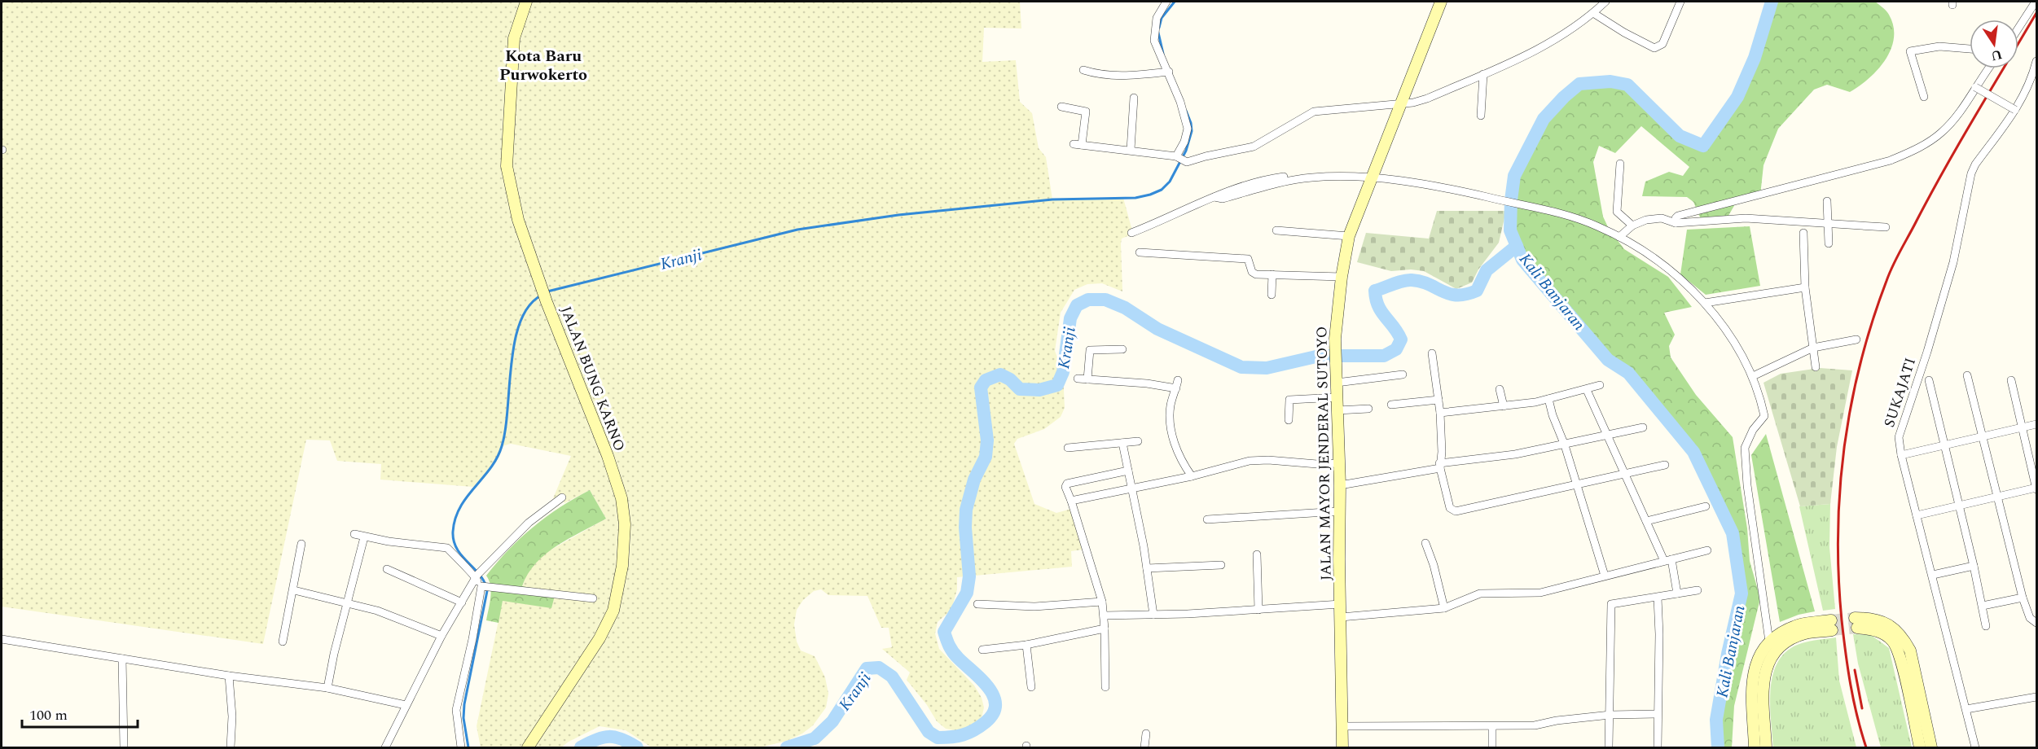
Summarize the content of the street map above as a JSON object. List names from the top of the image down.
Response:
{
  "streets": {
    "main road": ["JALAN BUNG KARNO", "JALAN MAYOR JENDERAL SUTOYO"],
    "street": ["SUKAJATI"]
  },
  "districts": ["Kota Baru Purwokerto"],
  "water": ["Kranji", "Kali Banjaran"],
  "scale_bar": "100 m",
  "north": "bottom"
}
